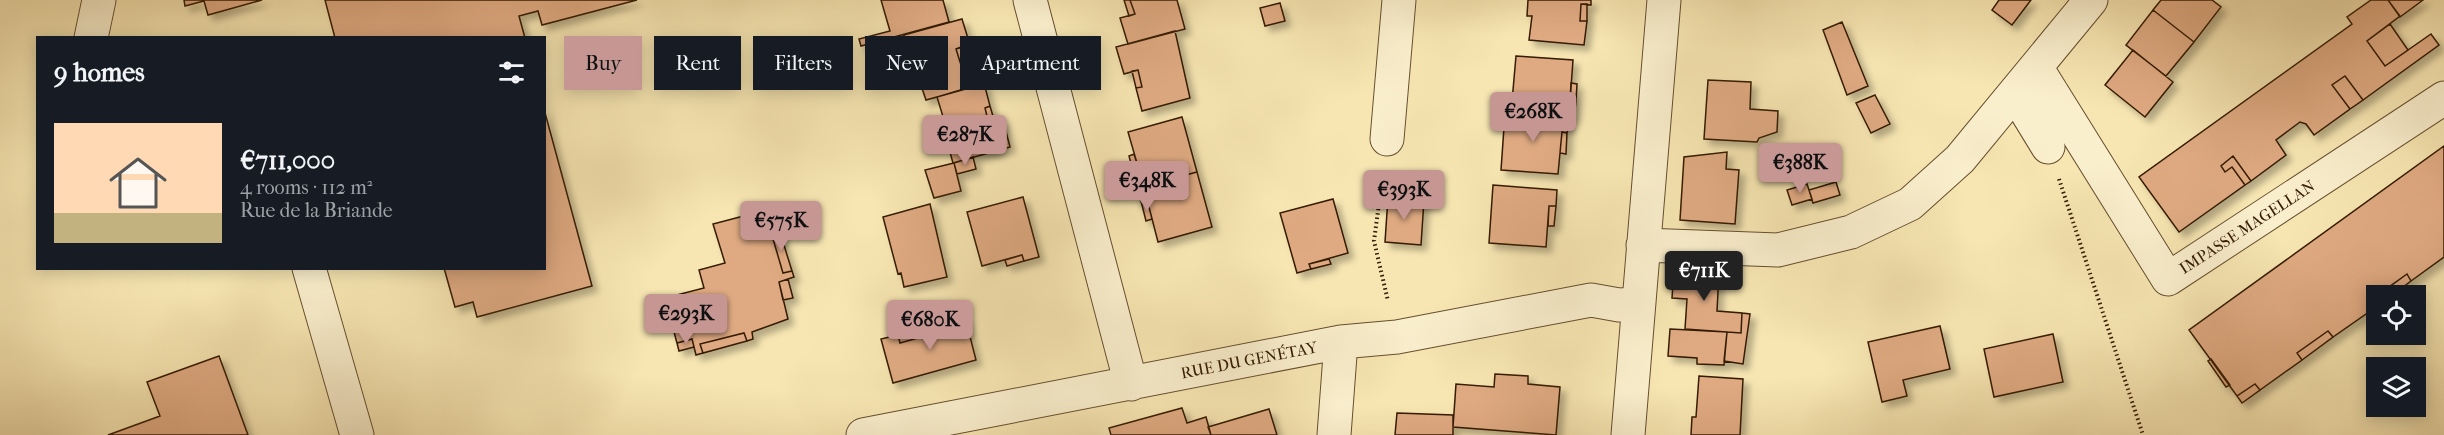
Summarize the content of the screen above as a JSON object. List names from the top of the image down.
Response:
{
  "streets": {
    "street": ["IMPASSE MAGELLAN", "RUE DU GENÉTAY"]
  },
  "page": {
    "chip": [
      "Buy",
      "Rent",
      "Filters",
      "New",
      "Apartment"
    ],
    "heading": "9 homes",
    "price": [
      "€268K",
      "€287K",
      "€388K",
      "€348K",
      "€393K",
      "€575K",
      "€711K",
      "€293K",
      "€680K"
    ],
    "list": [
      {
        "name": "€711,000",
        "note": "4 rooms · 112 m² · Rue de la Briande"
      }
    ]
  }
}
